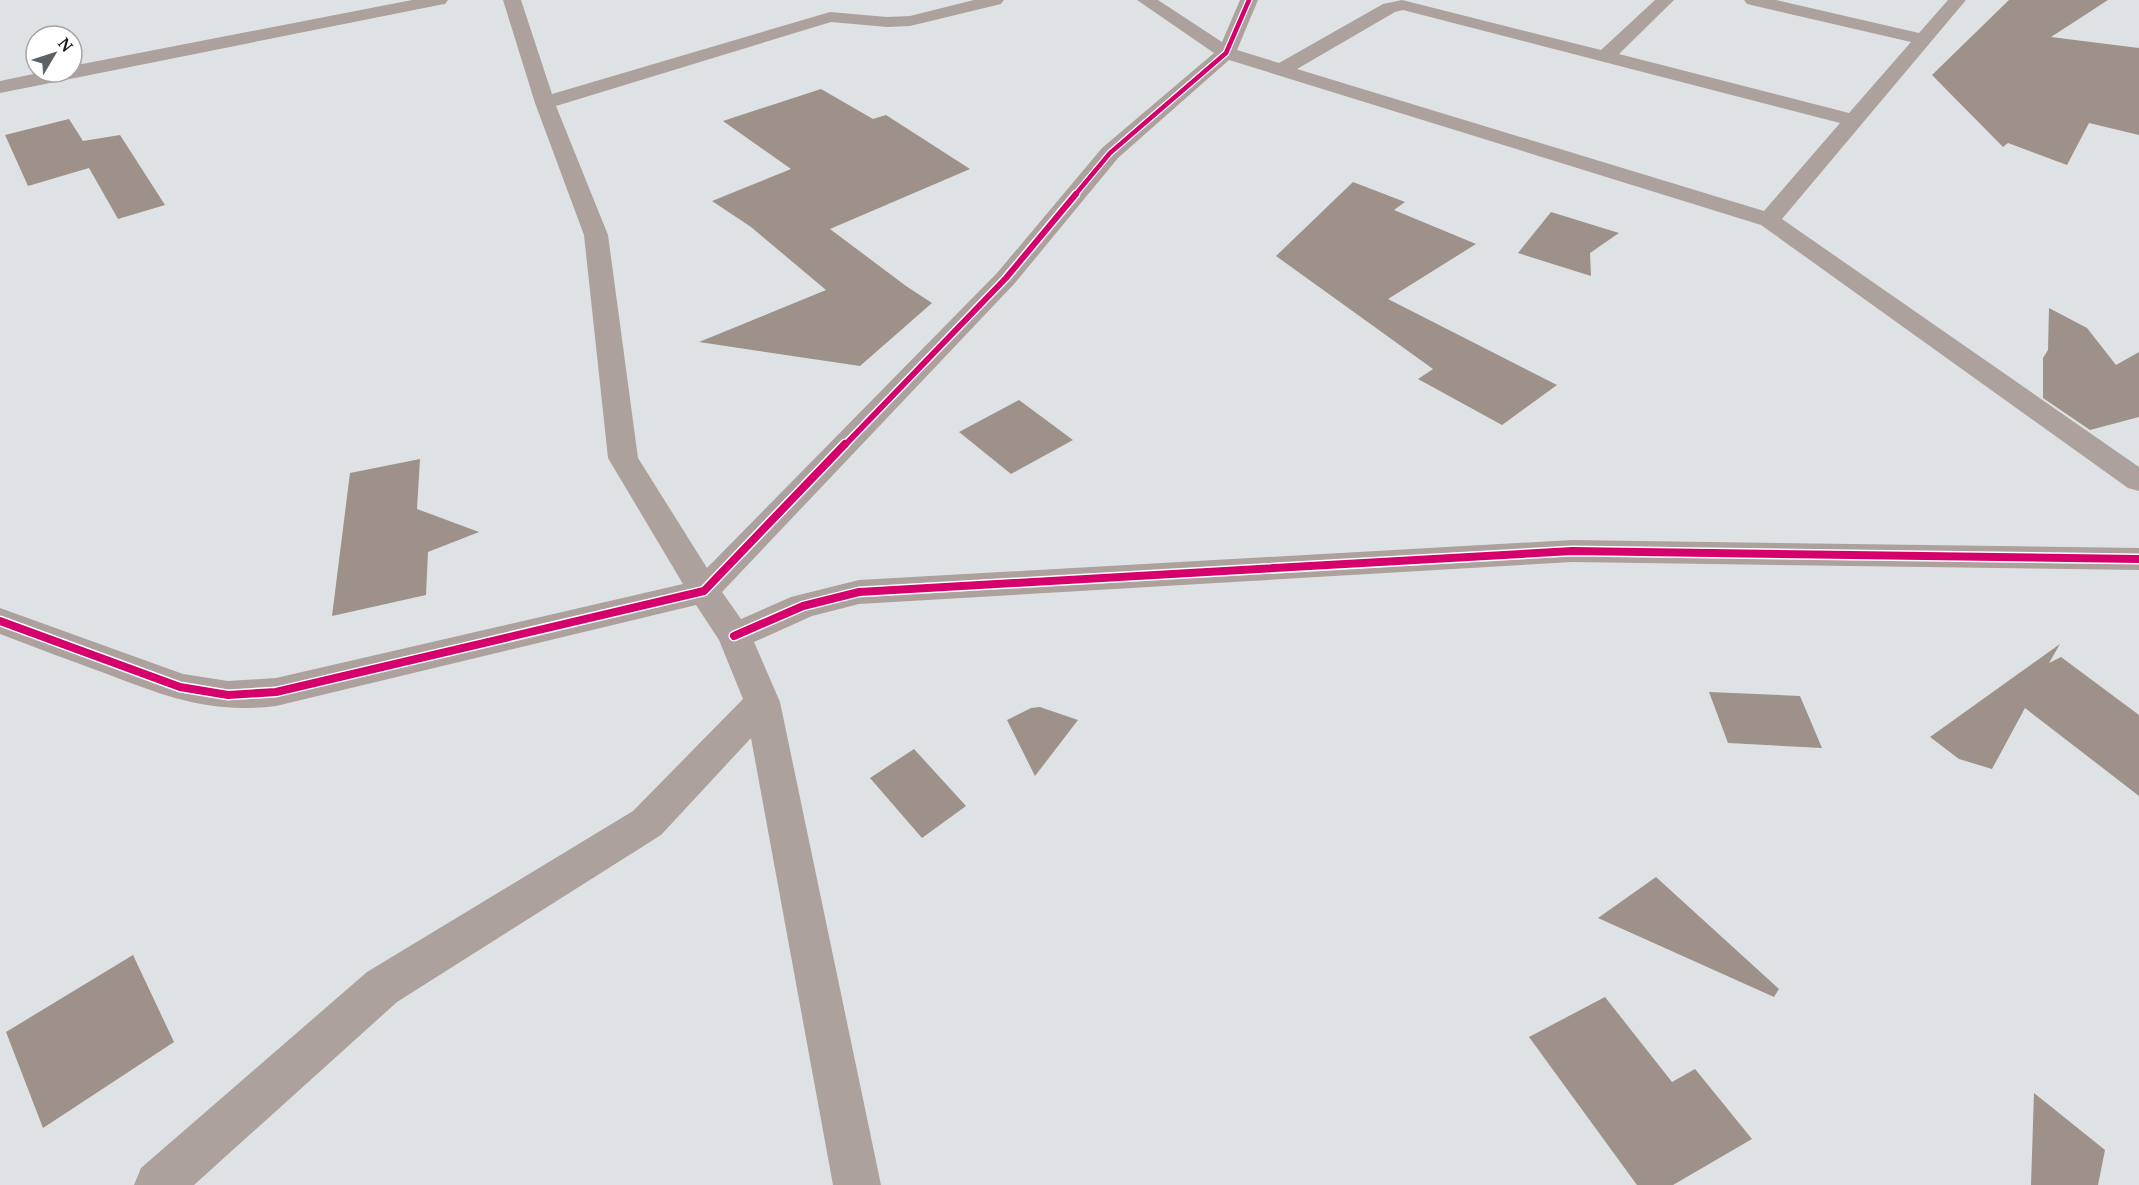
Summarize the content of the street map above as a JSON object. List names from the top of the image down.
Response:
{
  "north": "top right"
}
